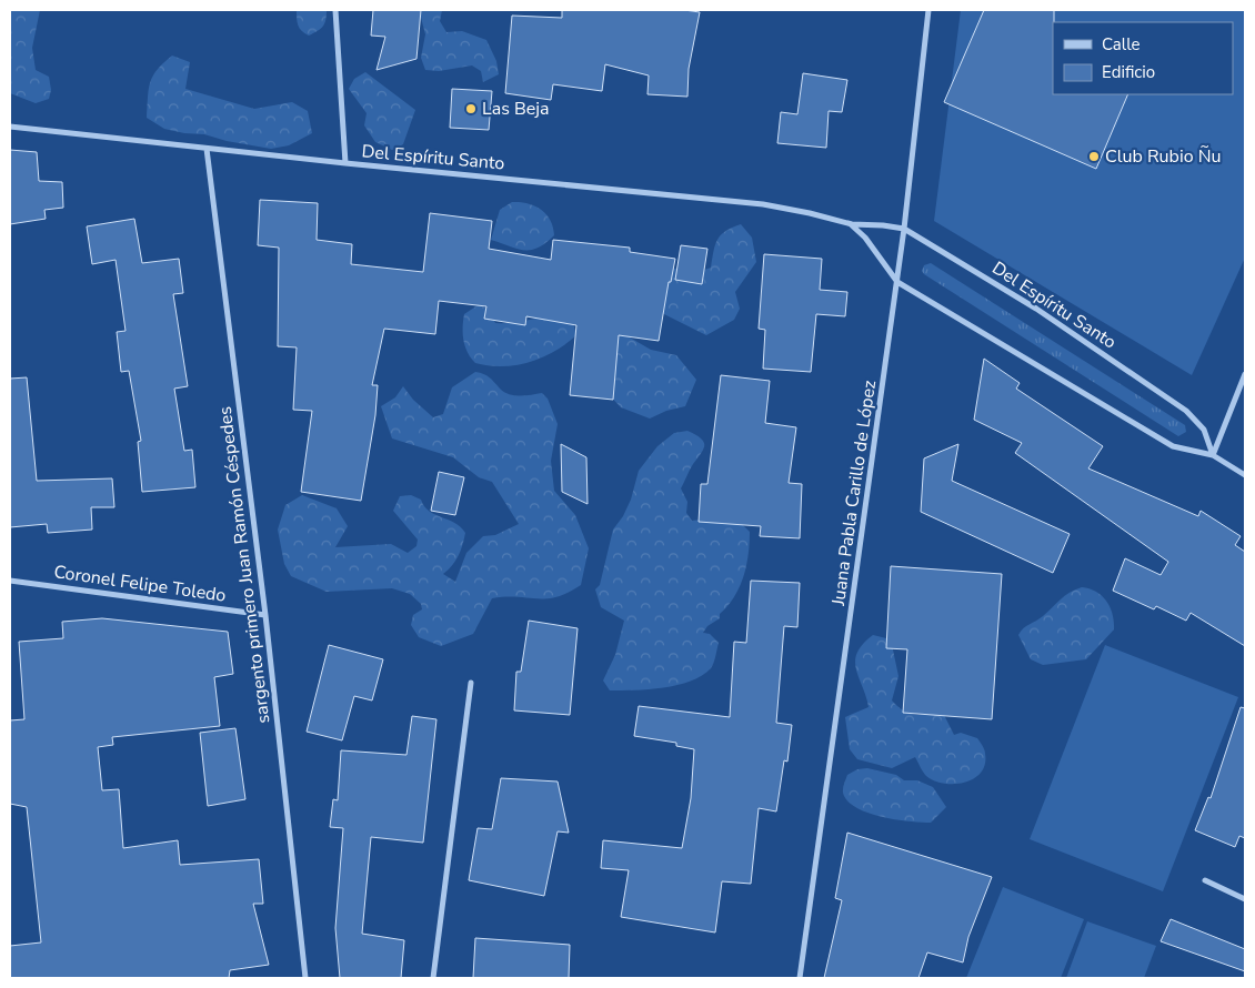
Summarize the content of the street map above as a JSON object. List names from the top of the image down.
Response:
{
  "streets": {
    "street": [
      "Del Espíritu Santo",
      "Juana Pabla Carillo de López",
      "sargento primero Juan Ramón Céspedes",
      "Coronel Felipe Toledo"
    ]
  },
  "crossings": [
    ["Del Espíritu Santo", "Juana Pabla Carillo de López"],
    ["Del Espíritu Santo", "sargento primero Juan Ramón Céspedes"],
    ["sargento primero Juan Ramón Céspedes", "Coronel Felipe Toledo"]
  ],
  "places": ["Las Beja", "Club Rubio Ñu"],
  "legend": ["Calle", "Edificio"]
}
